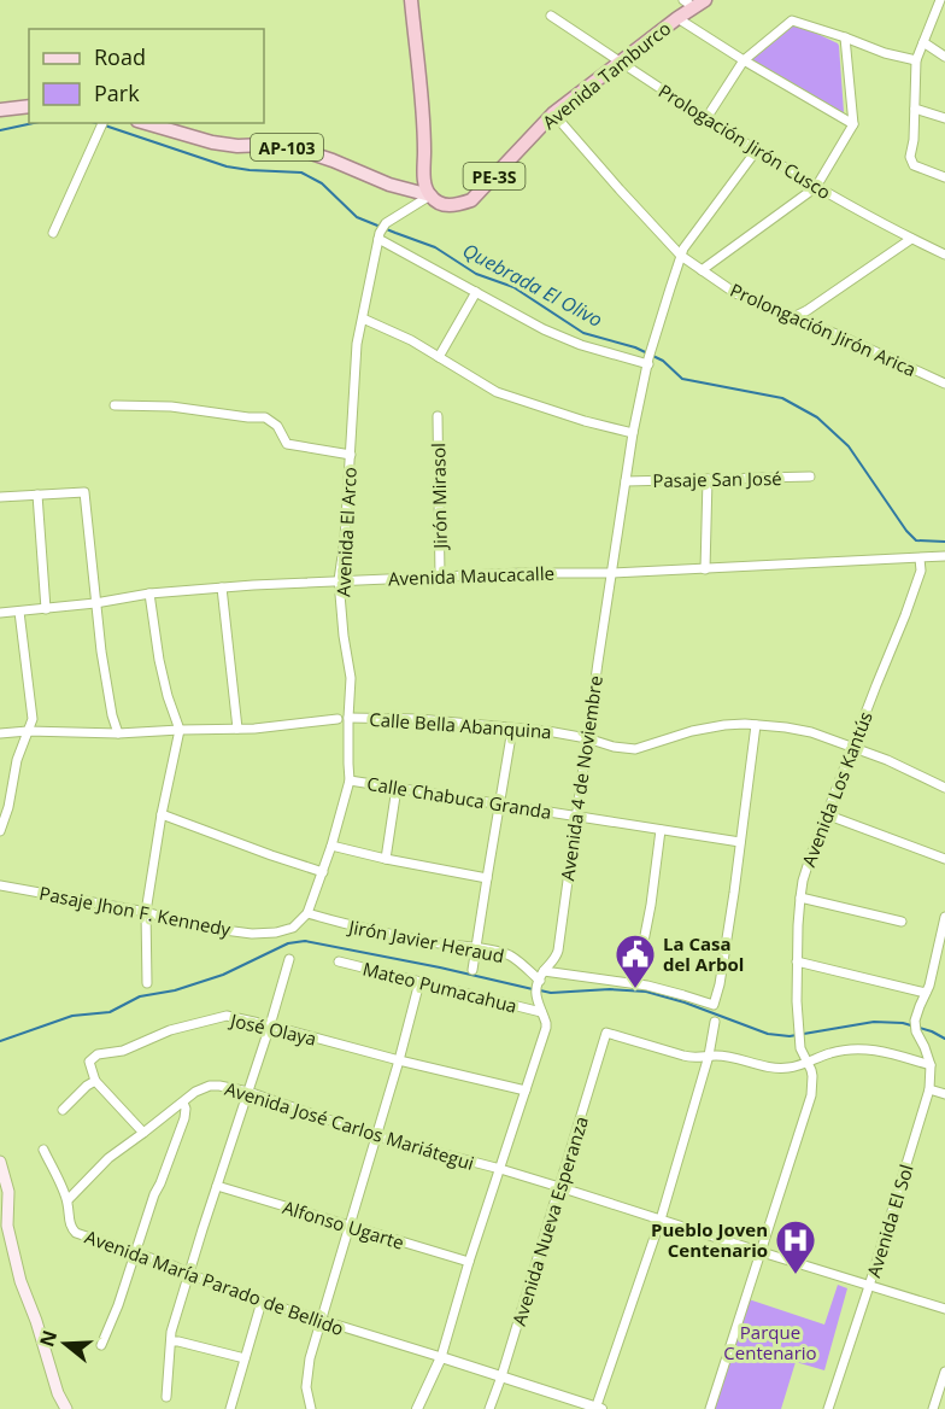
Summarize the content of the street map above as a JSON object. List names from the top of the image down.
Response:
{
  "streets": {
    "highway": ["Avenida Tamburco", "PE-3S"],
    "main road": ["AP-103"],
    "street": [
      "Prologación Jirón Cusco",
      "Prolongación Jirón Arica",
      "Pasaje San José",
      "Jirón Mirasol",
      "Avenida El Arco",
      "Avenida Maucacalle",
      "Calle Bella Abanquina",
      "Avenida 4 de Noviembre",
      "Avenida Los Kantús",
      "Calle Chabuca Granda",
      "Pasaje Jhon F. Kennedy",
      "Jirón Javier Heraud",
      "Mateo Pumacahua",
      "José Olaya",
      "Avenida José Carlos Mariátegui",
      "Avenida Nueva Esperanza",
      "Avenida El Sol",
      "Alfonso Ugarte",
      "Avenida María Parado de Bellido"
    ]
  },
  "crossings": [
    ["Avenida Tamburco", "Prologación Jirón Cusco"],
    ["Avenida Tamburco", "AP-103"],
    ["Avenida Tamburco", "Prolongación Jirón Arica"],
    ["Prologación Jirón Cusco", "Avenida 4 de Noviembre"],
    ["Prolongación Jirón Arica", "Avenida 4 de Noviembre"],
    ["Pasaje San José", "Avenida 4 de Noviembre"],
    ["Jirón Mirasol", "Avenida Maucacalle"],
    ["Avenida El Arco", "Avenida Maucacalle"],
    ["Avenida El Arco", "Calle Bella Abanquina"],
    ["Avenida El Arco", "Calle Chabuca Granda"],
    ["Avenida El Arco", "Pasaje Jhon F. Kennedy"],
    ["Avenida El Arco", "Jirón Javier Heraud"],
    ["Avenida Maucacalle", "Avenida 4 de Noviembre"],
    ["Avenida Maucacalle", "Avenida Los Kantús"],
    ["Calle Bella Abanquina", "Avenida 4 de Noviembre"],
    ["Calle Bella Abanquina", "Avenida Los Kantús"],
    ["Avenida 4 de Noviembre", "Calle Chabuca Granda"],
    ["Avenida 4 de Noviembre", "Jirón Javier Heraud"],
    ["Avenida 4 de Noviembre", "Mateo Pumacahua"],
    ["Avenida 4 de Noviembre", "José Olaya"],
    ["Avenida 4 de Noviembre", "Avenida José Carlos Mariátegui"],
    ["Avenida 4 de Noviembre", "Alfonso Ugarte"],
    ["Avenida 4 de Noviembre", "Avenida María Parado de Bellido"],
    ["Avenida Los Kantús", "Avenida José Carlos Mariátegui"],
    ["Pasaje Jhon F. Kennedy", "Jirón Javier Heraud"],
    ["Avenida José Carlos Mariátegui", "Avenida Nueva Esperanza"],
    ["Avenida José Carlos Mariátegui", "Avenida El Sol"],
    ["Avenida José Carlos Mariátegui", "Avenida María Parado de Bellido"]
  ],
  "water": ["Quebrada El Olivo"],
  "parks": ["Parque Centenario"],
  "places": {
    "public building": ["La Casa del Arbol"],
    "hospital": ["Pueblo Joven Centenario"]
  },
  "legend": ["Road", "Park"],
  "north": "left"
}
